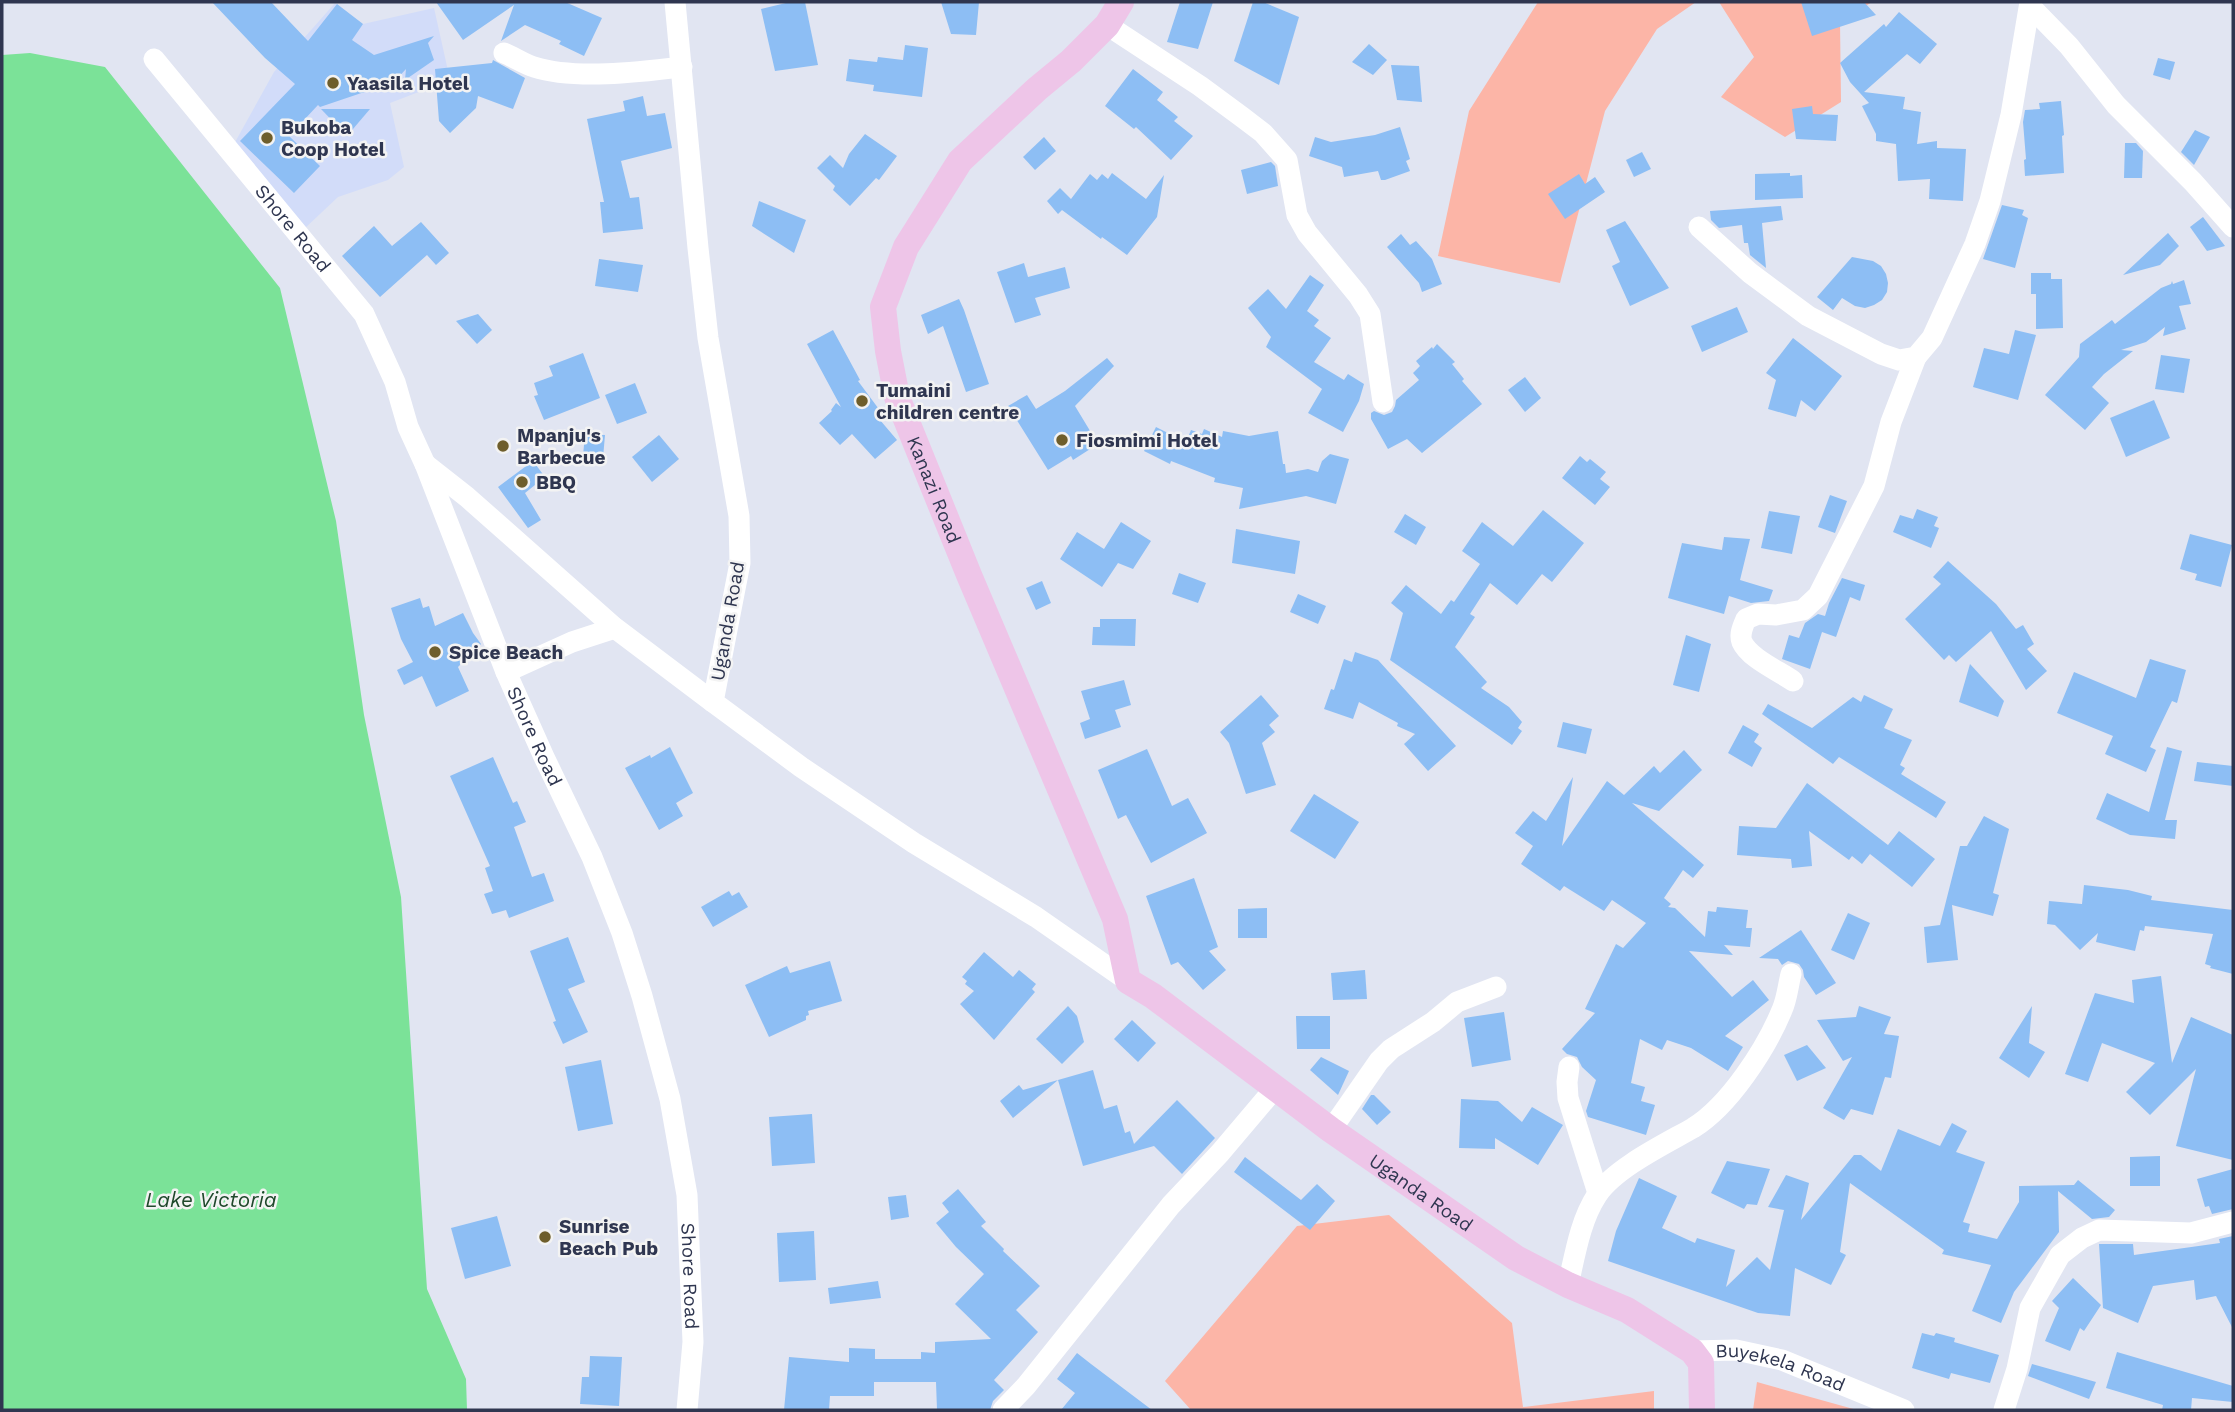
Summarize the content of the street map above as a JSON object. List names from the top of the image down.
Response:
{
  "streets": {
    "main road": ["Kanazi Road", "Uganda Road"],
    "street": ["Shore Road", "Buyekela Road"]
  },
  "crossings": [
    ["Kanazi Road", "Uganda Road"],
    ["Uganda Road", "Buyekela Road"]
  ],
  "water": ["Lake Victoria"],
  "places": [
    "Yaasila Hotel",
    "Bukoba Coop Hotel",
    "Tumaini children centre",
    "Fiosmimi Hotel",
    "Mpanju's Barbecue",
    "BBQ",
    "Spice Beach",
    "Sunrise Beach Pub"
  ]
}
